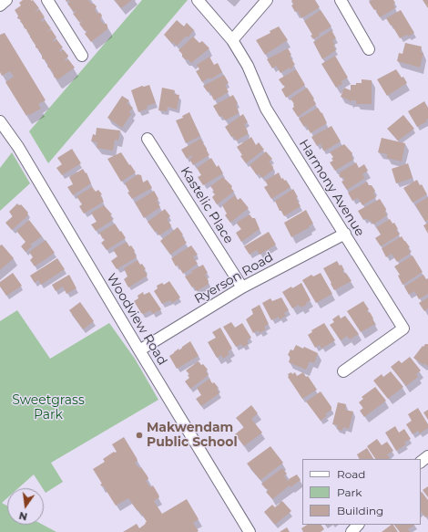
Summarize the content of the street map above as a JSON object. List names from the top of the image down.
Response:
{
  "streets": {
    "street": [
      "Harmony Avenue",
      "Kastelic Place",
      "Ryerson Road",
      "Woodview Road"
    ]
  },
  "crossings": [
    ["Harmony Avenue", "Ryerson Road"],
    ["Kastelic Place", "Ryerson Road"],
    ["Ryerson Road", "Woodview Road"]
  ],
  "parks": ["Sweetgrass Park"],
  "places": ["Makwendam Public School"],
  "legend": ["Road", "Park", "Building"],
  "north": "bottom"
}
